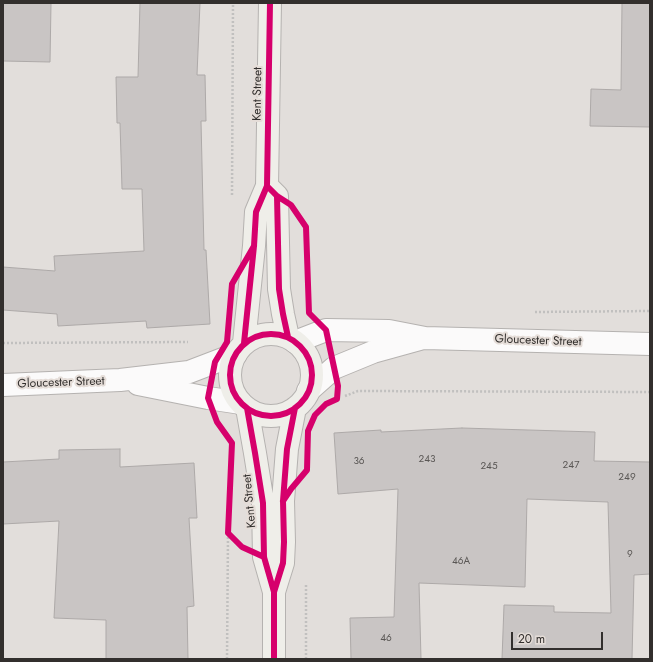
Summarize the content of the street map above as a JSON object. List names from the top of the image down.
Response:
{
  "streets": {
    "main road": ["Kent Street"],
    "street": ["Gloucester Street"]
  },
  "crossings": [
    ["Kent Street", "Gloucester Street"]
  ],
  "house_numbers": [
    "243",
    "36",
    "247",
    "245",
    "249",
    "9",
    "46A",
    "46"
  ],
  "scale_bar": "20 m"
}
